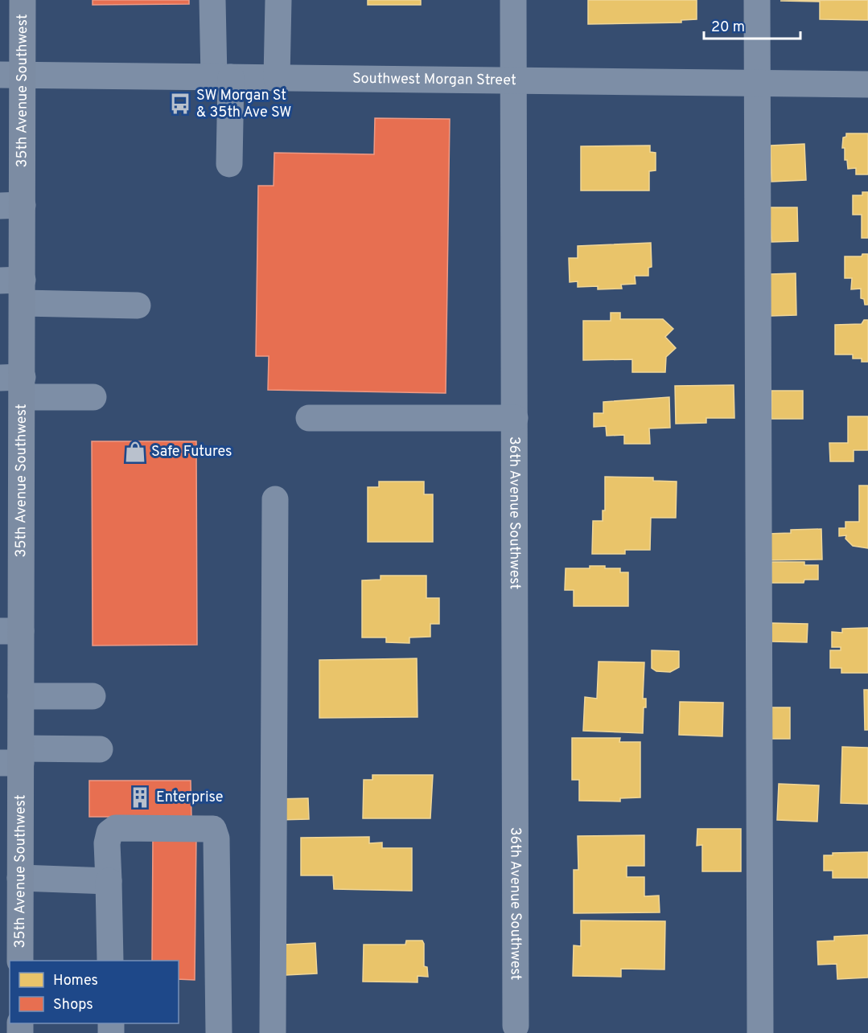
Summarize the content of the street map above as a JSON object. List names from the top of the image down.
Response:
{
  "streets": {
    "main road": ["35th Avenue Southwest"],
    "street": ["Southwest Morgan Street", "36th Avenue Southwest"]
  },
  "crossings": [
    ["Southwest Morgan Street", "35th Avenue Southwest"],
    ["Southwest Morgan Street", "36th Avenue Southwest"]
  ],
  "places": {
    "bus stop": ["SW Morgan St & 35th Ave SW"],
    "shop": ["Safe Futures"],
    "building": ["Enterprise"]
  },
  "legend": ["Homes", "Shops"],
  "scale_bar": "20 m"
}
